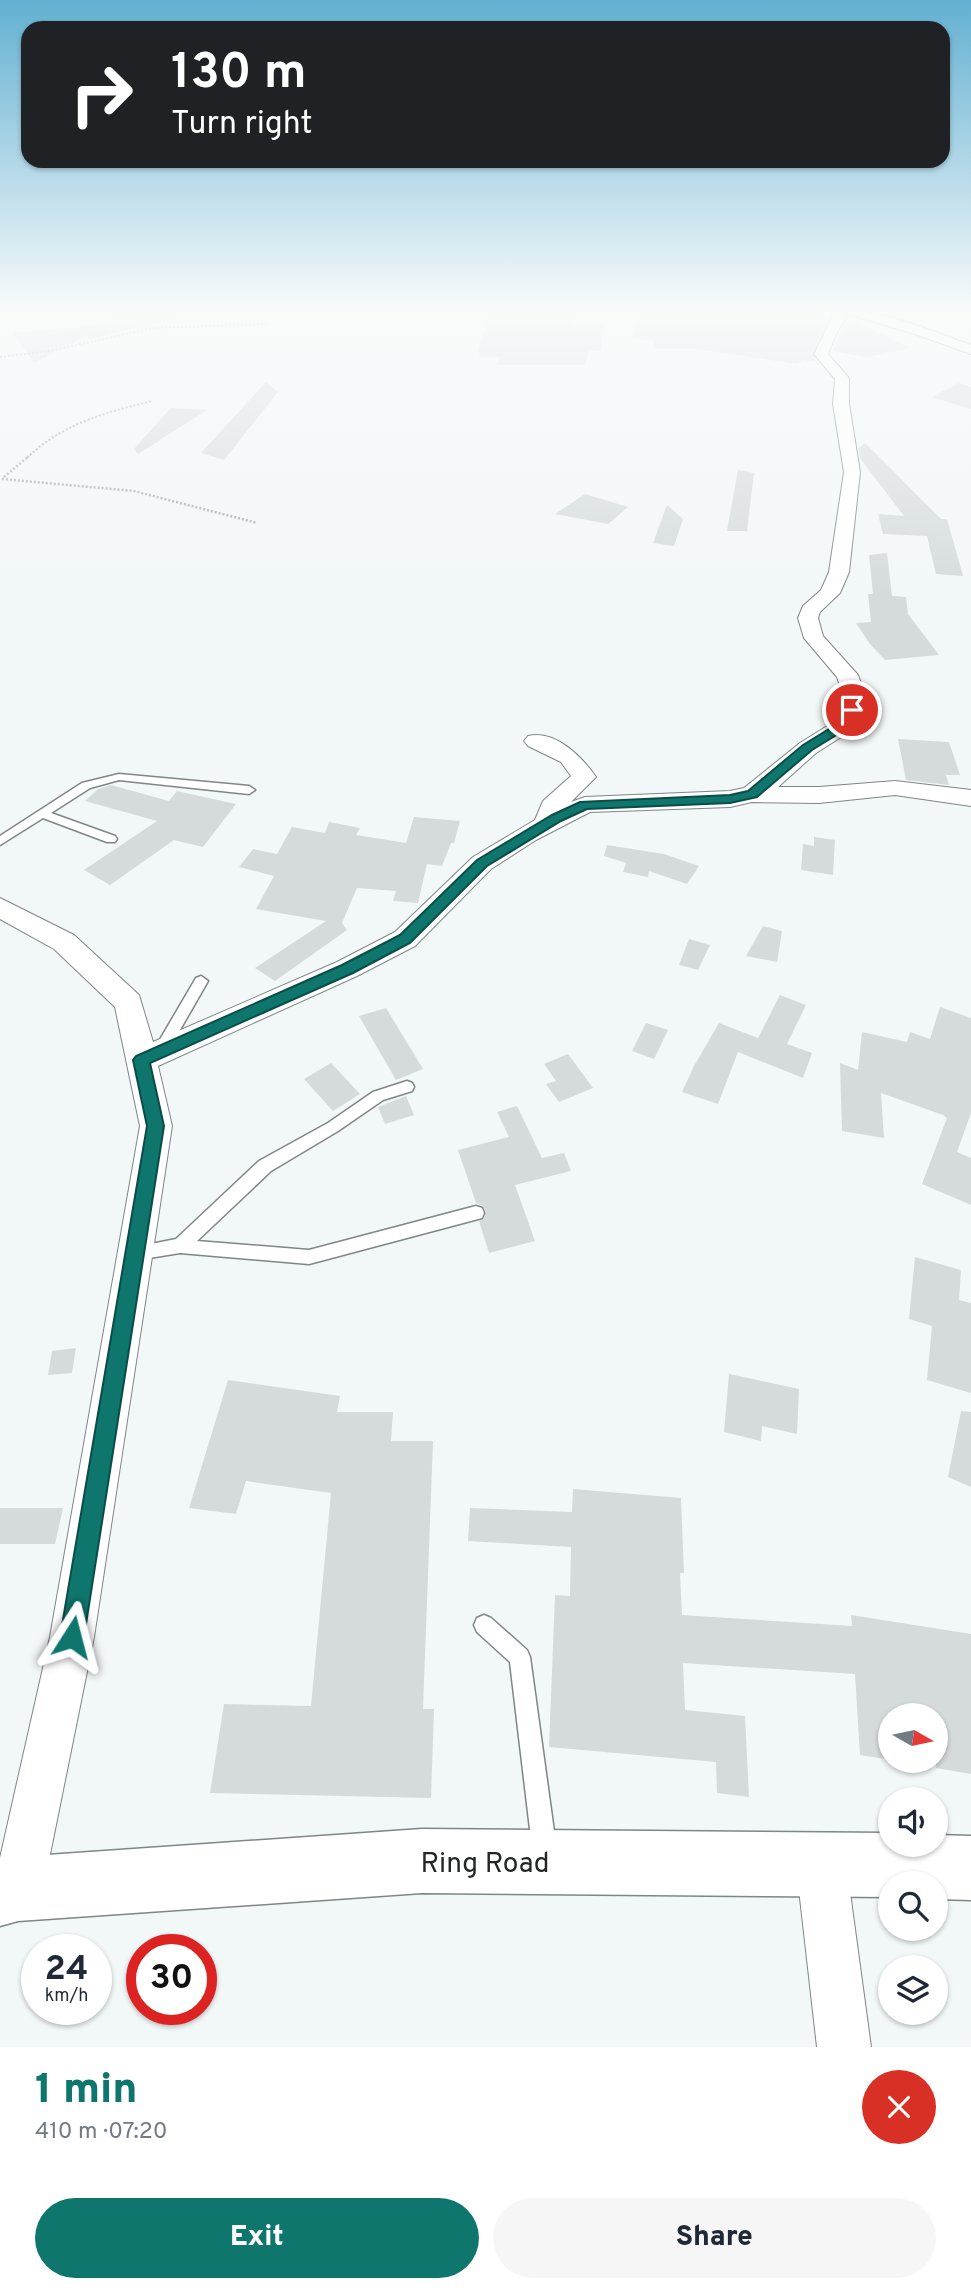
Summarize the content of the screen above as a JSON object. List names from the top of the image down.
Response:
{
  "streets": {
    "main road": ["Ring Road"]
  },
  "north": "right",
  "page": {
    "turn": ["130 m", "Turn right"],
    "speed": "24 km/h",
    "limit": "30",
    "heading": ["1 min", "410 m · 07:20"],
    "buttons": ["Exit", "Share"]
  }
}
